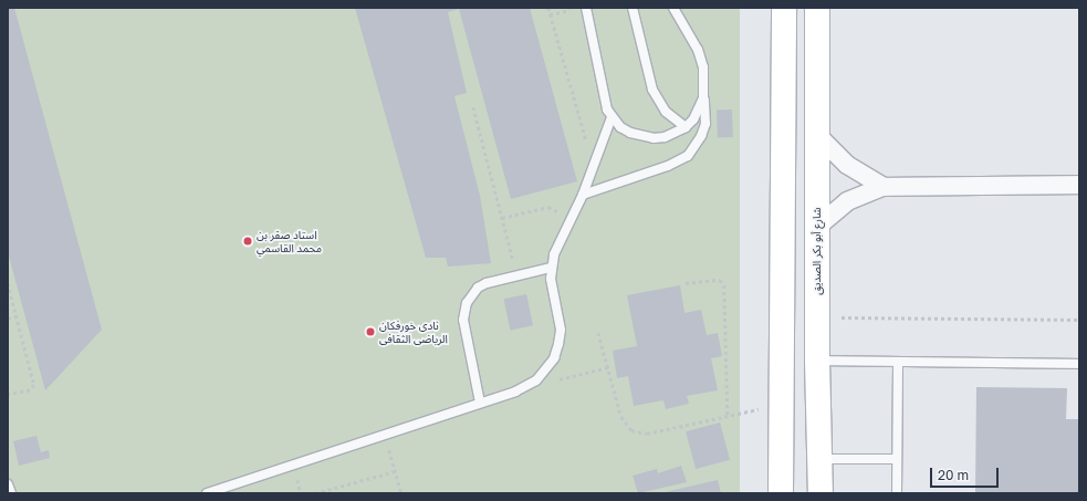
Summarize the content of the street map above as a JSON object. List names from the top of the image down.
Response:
{
  "streets": {
    "main road": ["شارع أبو بكر الصديق"]
  },
  "places": ["استاد صقر بن محمد القاسمي", "نادى خورفكان الرياضى الثقافى"],
  "scale_bar": "20 m"
}
